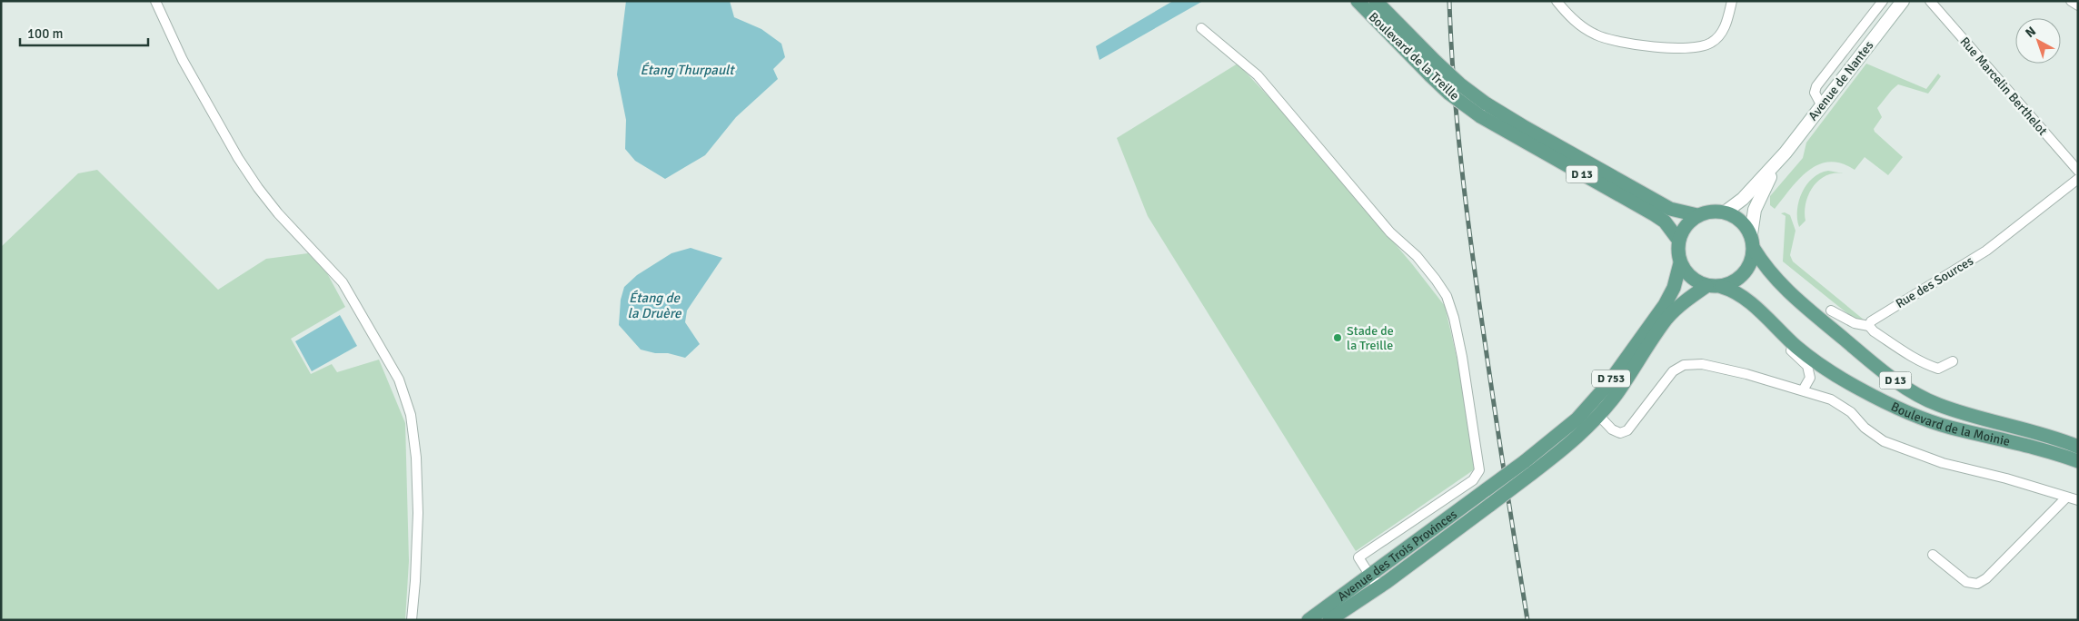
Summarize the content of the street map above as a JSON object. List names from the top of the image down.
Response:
{
  "streets": {
    "main road": [
      "Boulevard de la Treille",
      "Avenue de Nantes",
      "D 13",
      "D 753",
      "Boulevard de la Moinie",
      "Avenue des Trois Provinces"
    ],
    "street": ["Rue Marcelin Berthelot", "Rue des Sources"]
  },
  "crossings": [
    ["Boulevard de la Treille", "Avenue de Nantes"],
    ["Boulevard de la Treille", "D 753"],
    ["Boulevard de la Treille", "Boulevard de la Moinie"],
    ["Boulevard de la Treille", "Avenue des Trois Provinces"],
    ["Avenue de Nantes", "D 753"],
    ["Avenue de Nantes", "Boulevard de la Moinie"],
    ["Avenue de Nantes", "Avenue des Trois Provinces"],
    ["D 753", "Boulevard de la Moinie"],
    ["D 753", "Avenue des Trois Provinces"],
    ["Boulevard de la Moinie", "Avenue des Trois Provinces"]
  ],
  "water": ["Étang Thurpault", "Étang de la Druère"],
  "places": ["Stade de la Treille"],
  "scale_bar": "100 m",
  "north": "top left"
}
